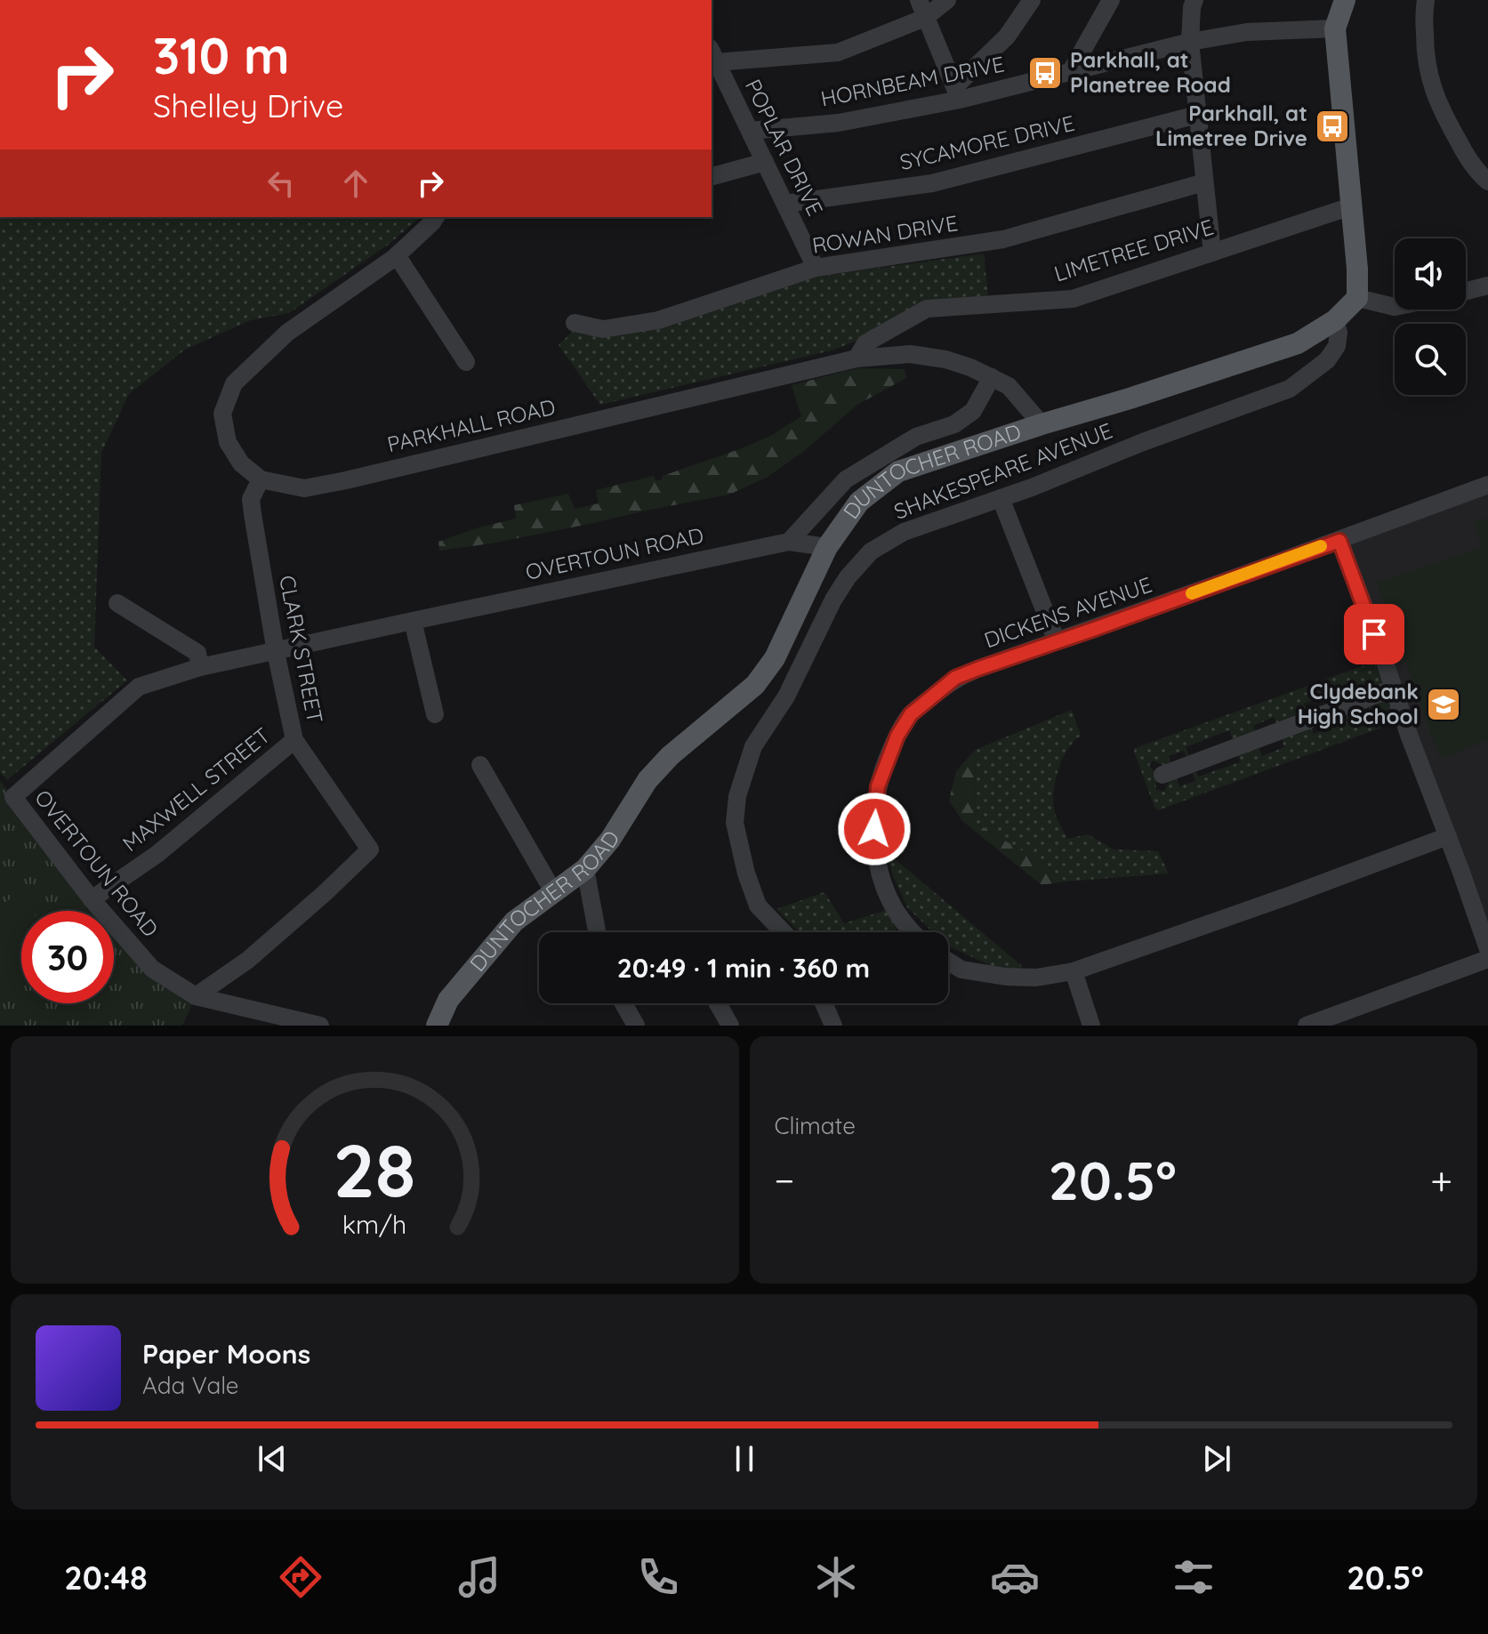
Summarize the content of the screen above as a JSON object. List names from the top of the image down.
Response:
{
  "streets": {
    "main road": ["DUNTOCHER ROAD"],
    "street": [
      "HORNBEAM DRIVE",
      "SYCAMORE DRIVE",
      "POPLAR DRIVE",
      "ROWAN DRIVE",
      "LIMETREE DRIVE",
      "PARKHALL ROAD",
      "SHAKESPEARE AVENUE",
      "OVERTOUN ROAD",
      "DICKENS AVENUE",
      "CLARK STREET",
      "MAXWELL STREET"
    ]
  },
  "crossings": [
    ["HORNBEAM DRIVE", "POPLAR DRIVE"],
    ["SYCAMORE DRIVE", "POPLAR DRIVE"],
    ["POPLAR DRIVE", "ROWAN DRIVE"],
    ["LIMETREE DRIVE", "PARKHALL ROAD"],
    ["PARKHALL ROAD", "DUNTOCHER ROAD"],
    ["PARKHALL ROAD", "CLARK STREET"],
    ["SHAKESPEARE AVENUE", "DUNTOCHER ROAD"],
    ["DUNTOCHER ROAD", "OVERTOUN ROAD"],
    ["OVERTOUN ROAD", "CLARK STREET"],
    ["OVERTOUN ROAD", "MAXWELL STREET"],
    ["CLARK STREET", "MAXWELL STREET"]
  ],
  "places": {
    "bus stop": ["Parkhall, at Planetree Road", "Parkhall, at Limetree Drive"],
    "school or university": ["Clydebank High School"]
  },
  "page": {
    "turn": ["310 m", "Shelley Drive"],
    "limit": "30",
    "trip": "20:49 · 1 min · 360 m",
    "tile": "Climate",
    "heat": ["−", "20.5°", "+"],
    "song": ["Paper Moons", "Ada Vale"],
    "tabs": ["20:48", "20.5°"],
    "gauge": ["28", "km/h"]
  }
}
